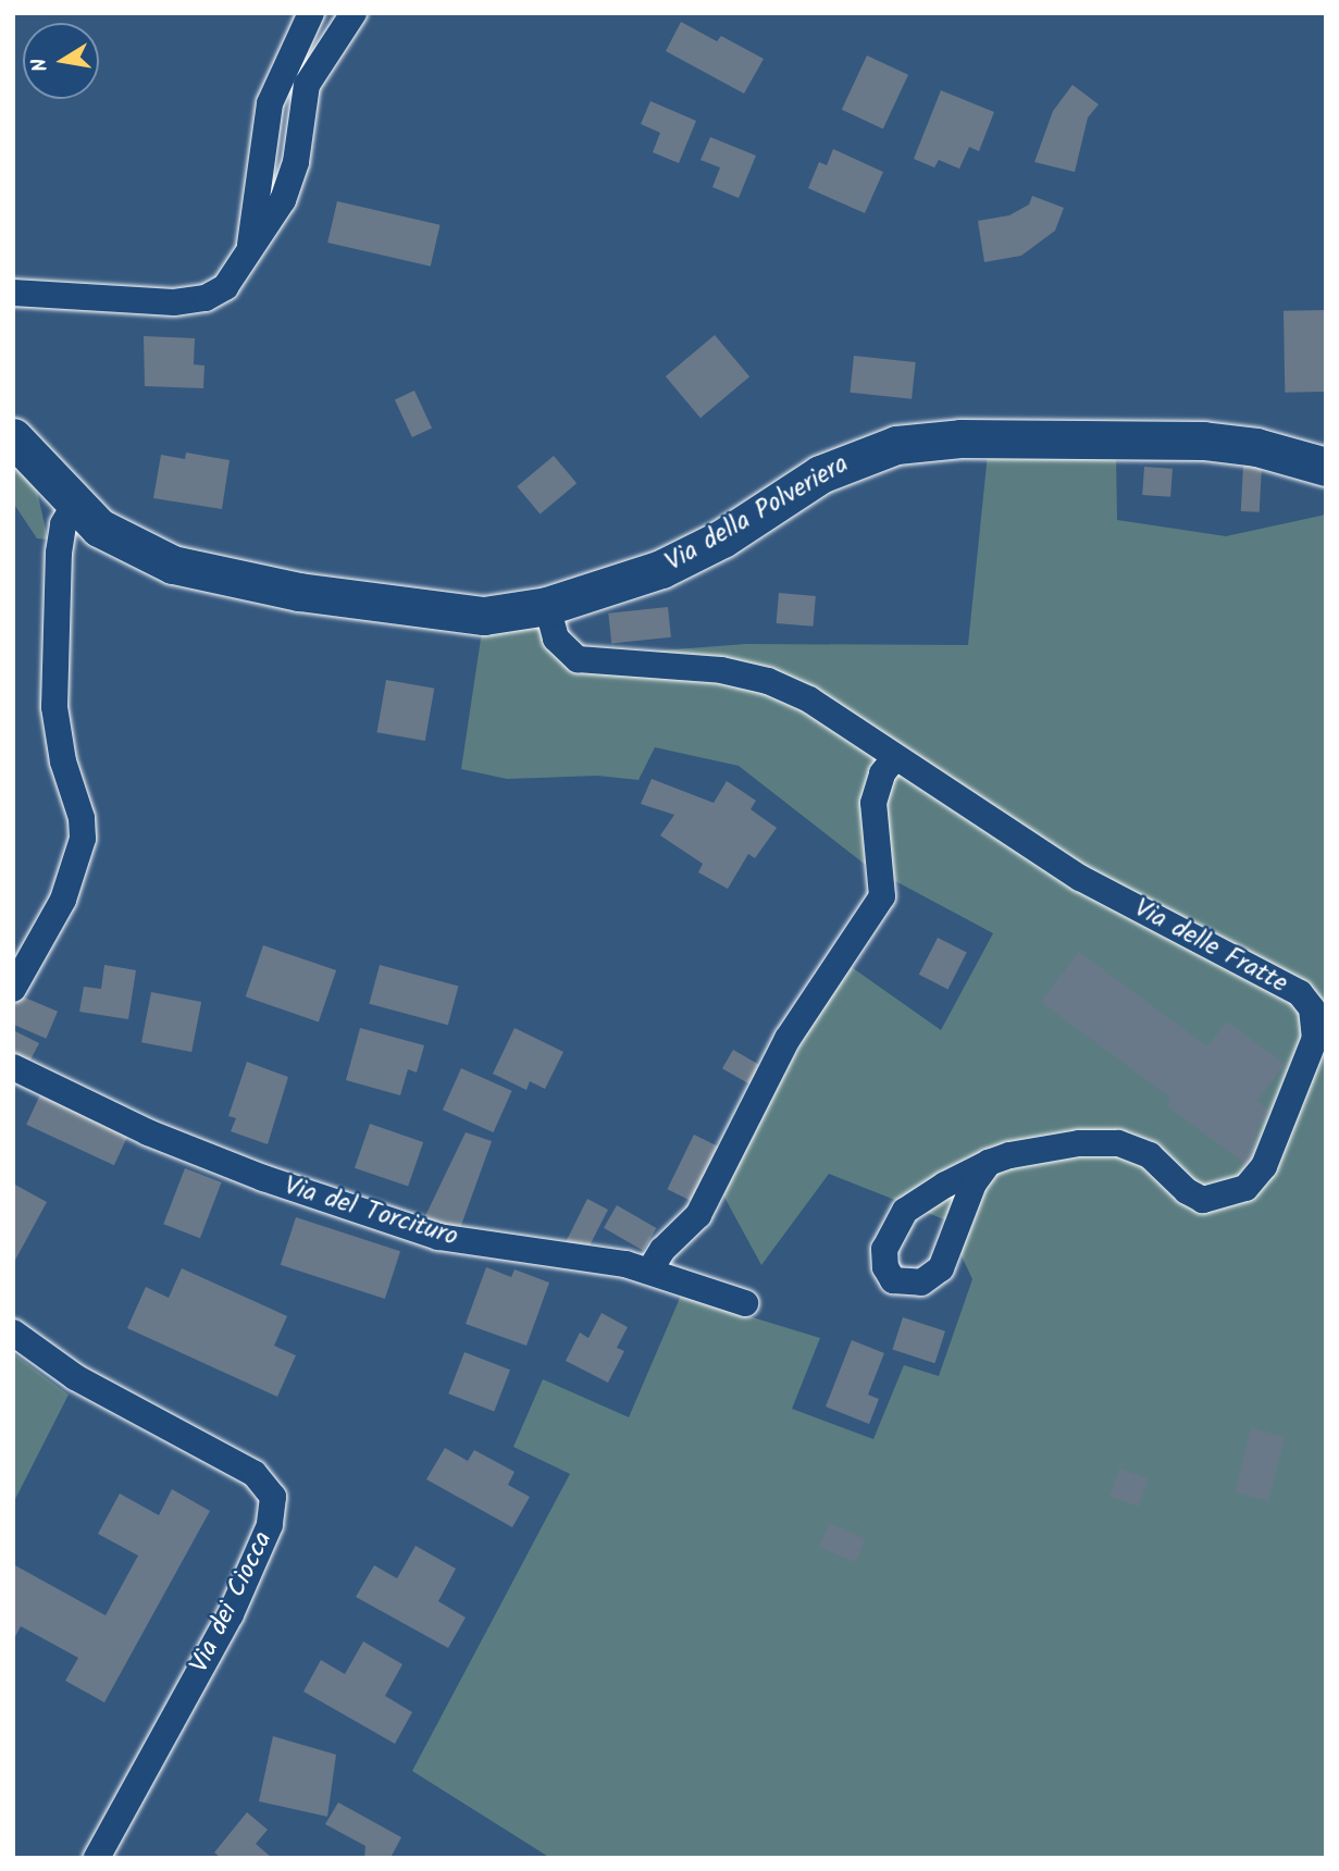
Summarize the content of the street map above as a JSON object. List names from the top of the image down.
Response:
{
  "streets": {
    "main road": ["Via della Polveriera"],
    "street": ["Via delle Fratte", "Via del Torcituro", "Via dei Ciocca"]
  },
  "crossings": [
    ["Via della Polveriera", "Via delle Fratte"]
  ],
  "north": "left"
}
